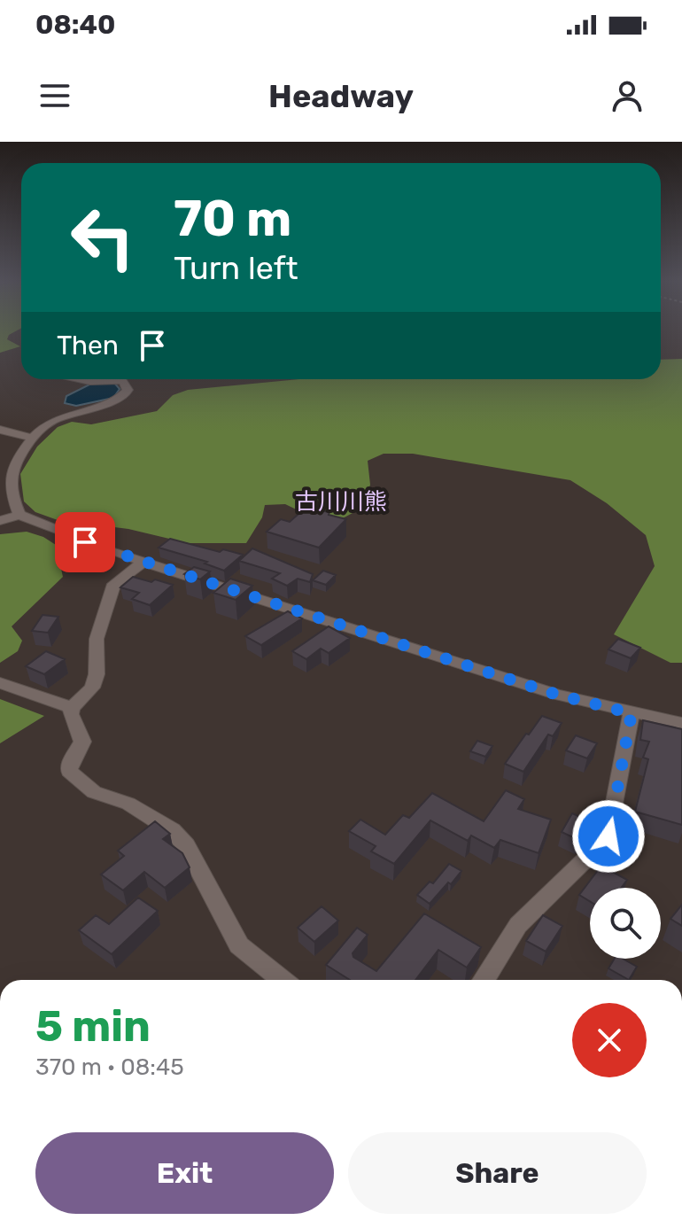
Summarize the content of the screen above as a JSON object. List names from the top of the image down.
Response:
{
  "districts": ["古川川熊"],
  "page": {
    "status": "08:40",
    "header": "Headway",
    "turn": ["70 m", "Turn left"],
    "then": "Then",
    "heading": ["5 min", "370 m · 08:45"],
    "buttons": ["Exit", "Share"]
  }
}
